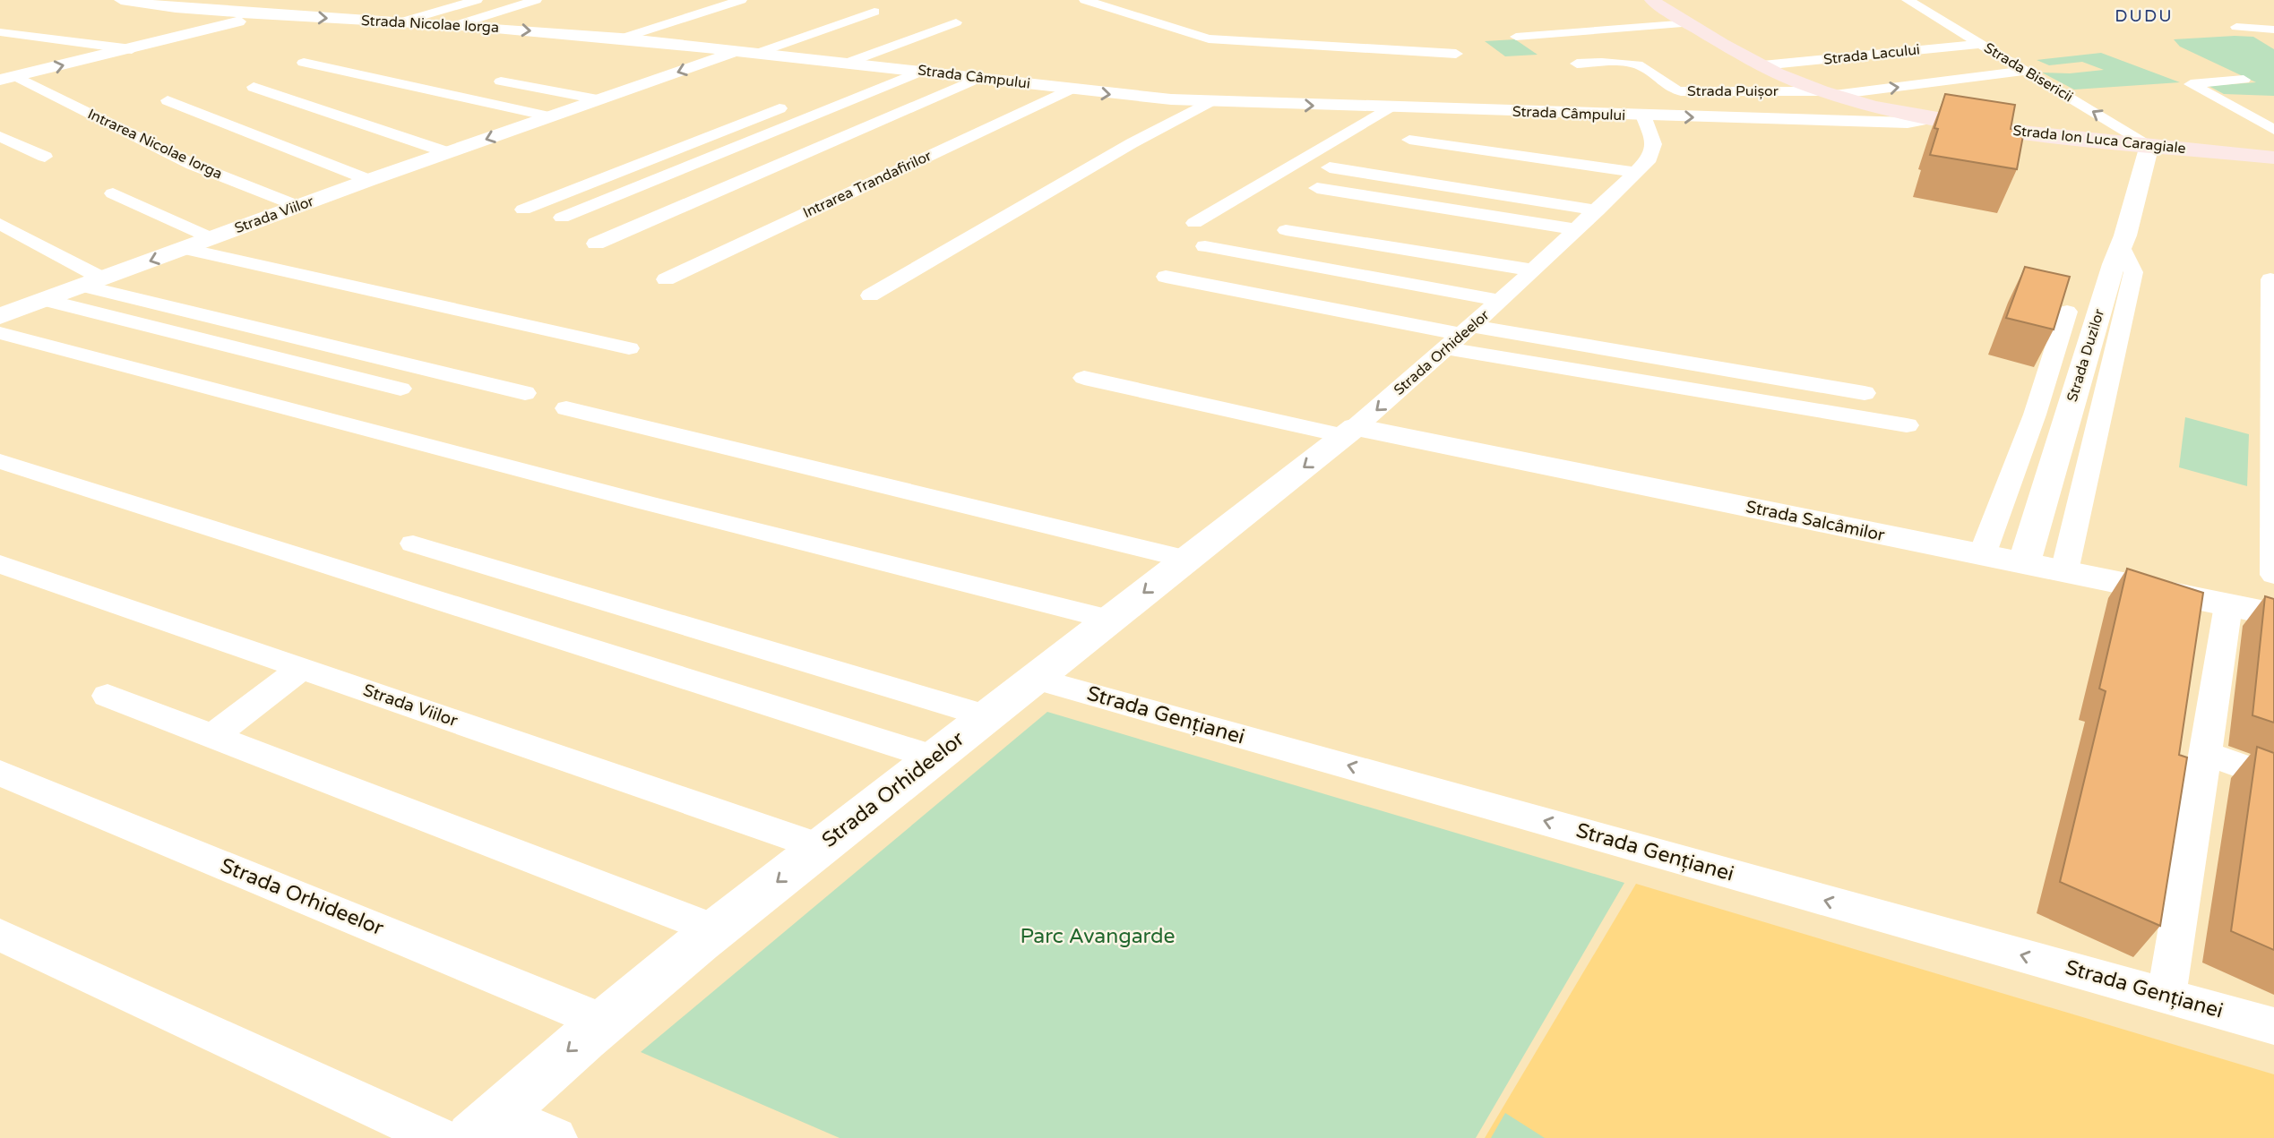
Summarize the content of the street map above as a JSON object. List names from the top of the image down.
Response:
{
  "streets": {
    "main road": ["Strada Ion Luca Caragiale"],
    "street": [
      "Strada Nicolae Iorga",
      "Strada Lacului",
      "Strada Bisericii",
      "Strada Câmpului",
      "Strada Puișor",
      "Intrarea Nicolae Iorga",
      "Intrarea Trandafirilor",
      "Strada Viilor",
      "Strada Orhideelor",
      "Strada Duzilor",
      "Strada Salcâmilor",
      "Strada Gențianei"
    ]
  },
  "crossings": [
    ["Strada Nicolae Iorga", "Strada Câmpului"],
    ["Strada Nicolae Iorga", "Intrarea Nicolae Iorga"],
    ["Strada Nicolae Iorga", "Strada Viilor"],
    ["Strada Lacului", "Strada Bisericii"],
    ["Strada Lacului", "Strada Ion Luca Caragiale"],
    ["Strada Bisericii", "Strada Puișor"],
    ["Strada Bisericii", "Strada Ion Luca Caragiale"],
    ["Strada Bisericii", "Strada Duzilor"],
    ["Strada Câmpului", "Strada Ion Luca Caragiale"],
    ["Strada Câmpului", "Intrarea Trandafirilor"],
    ["Strada Câmpului", "Strada Viilor"],
    ["Strada Câmpului", "Strada Orhideelor"],
    ["Strada Puișor", "Strada Ion Luca Caragiale"],
    ["Strada Ion Luca Caragiale", "Strada Duzilor"],
    ["Intrarea Nicolae Iorga", "Strada Viilor"],
    ["Strada Viilor", "Strada Orhideelor"],
    ["Strada Orhideelor", "Strada Salcâmilor"],
    ["Strada Orhideelor", "Strada Gențianei"],
    ["Strada Duzilor", "Strada Salcâmilor"]
  ],
  "one_way": ["Strada Bisericii", "Strada Puișor", "Strada Gențianei"],
  "districts": ["DUDU"],
  "parks": ["Parc Avangarde"]
}
